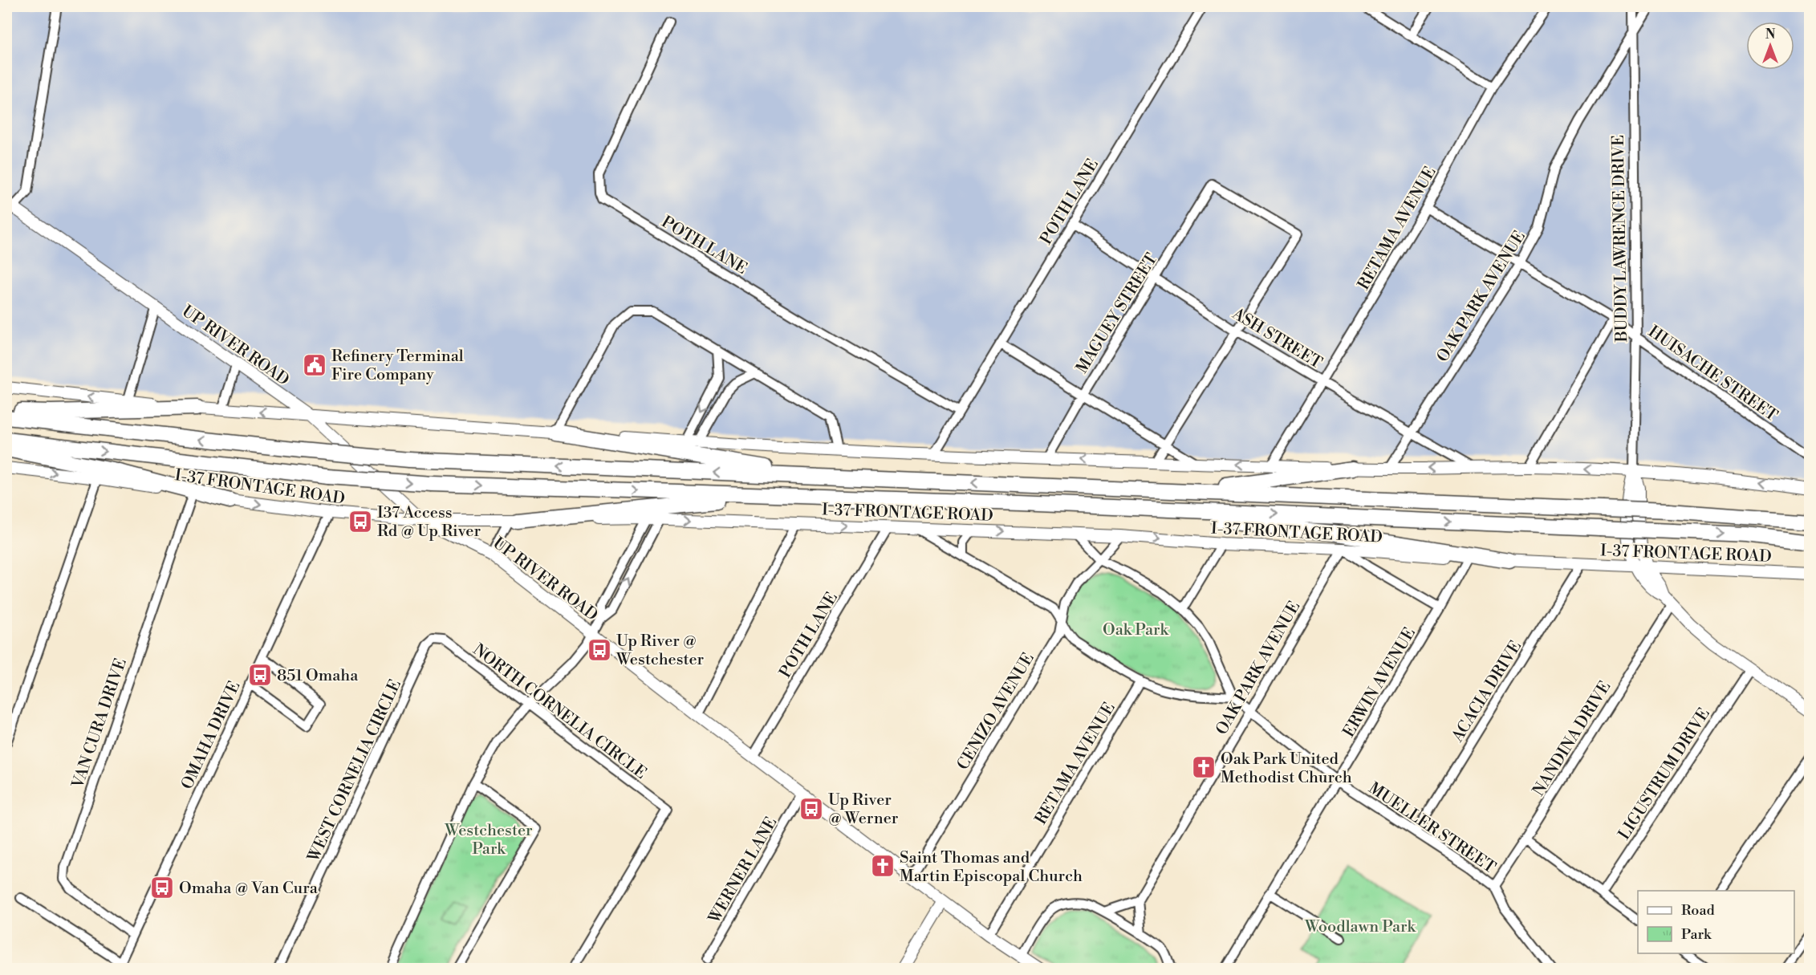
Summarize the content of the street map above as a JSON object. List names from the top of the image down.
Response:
{
  "streets": {
    "main road": ["BUDDY LAWRENCE DRIVE", "UP RIVER ROAD", "I-37 FRONTAGE ROAD"],
    "street": [
      "POTH LANE",
      "RETAMA AVENUE",
      "OAK PARK AVENUE",
      "MAGUEY STREET",
      "ASH STREET",
      "HUISACHE STREET",
      "ERWIN AVENUE",
      "ACACIA DRIVE",
      "NORTH CORNELIA CIRCLE",
      "CENIZO AVENUE",
      "VAN CURA DRIVE",
      "OMAHA DRIVE",
      "NANDINA DRIVE",
      "WEST CORNELIA CIRCLE",
      "LIGUSTRUM DRIVE",
      "MUELLER STREET",
      "WERNER LANE"
    ]
  },
  "crossings": [
    ["POTH LANE", "ASH STREET"],
    ["POTH LANE", "UP RIVER ROAD"],
    ["POTH LANE", "I-37 FRONTAGE ROAD"],
    ["RETAMA AVENUE", "ASH STREET"],
    ["RETAMA AVENUE", "UP RIVER ROAD"],
    ["RETAMA AVENUE", "HUISACHE STREET"],
    ["BUDDY LAWRENCE DRIVE", "OAK PARK AVENUE"],
    ["BUDDY LAWRENCE DRIVE", "HUISACHE STREET"],
    ["BUDDY LAWRENCE DRIVE", "I-37 FRONTAGE ROAD"],
    ["BUDDY LAWRENCE DRIVE", "NANDINA DRIVE"],
    ["BUDDY LAWRENCE DRIVE", "LIGUSTRUM DRIVE"],
    ["OAK PARK AVENUE", "ASH STREET"],
    ["OAK PARK AVENUE", "HUISACHE STREET"],
    ["OAK PARK AVENUE", "I-37 FRONTAGE ROAD"],
    ["OAK PARK AVENUE", "MUELLER STREET"],
    ["MAGUEY STREET", "ASH STREET"],
    ["UP RIVER ROAD", "I-37 FRONTAGE ROAD"],
    ["UP RIVER ROAD", "CENIZO AVENUE"],
    ["UP RIVER ROAD", "WERNER LANE"],
    ["I-37 FRONTAGE ROAD", "ERWIN AVENUE"],
    ["I-37 FRONTAGE ROAD", "ACACIA DRIVE"],
    ["I-37 FRONTAGE ROAD", "CENIZO AVENUE"],
    ["I-37 FRONTAGE ROAD", "VAN CURA DRIVE"],
    ["I-37 FRONTAGE ROAD", "OMAHA DRIVE"],
    ["ERWIN AVENUE", "MUELLER STREET"],
    ["ACACIA DRIVE", "MUELLER STREET"],
    ["NORTH CORNELIA CIRCLE", "WEST CORNELIA CIRCLE"],
    ["VAN CURA DRIVE", "OMAHA DRIVE"],
    ["NANDINA DRIVE", "MUELLER STREET"]
  ],
  "parks": ["Oak Park", "Westchester Park", "Woodlawn Park"],
  "places": {
    "public building": ["Refinery Terminal Fire Company"],
    "bus stop": [
      "I37 Access Rd @ Up River",
      "Up River @ Westchester",
      "851 Omaha",
      "Up River @ Werner",
      "Omaha @ Van Cura"
    ],
    "church": ["Oak Park United Methodist Church", "Saint Thomas and Martin Episcopal Church"]
  },
  "legend": ["Road", "Park"],
  "north": "top"
}
